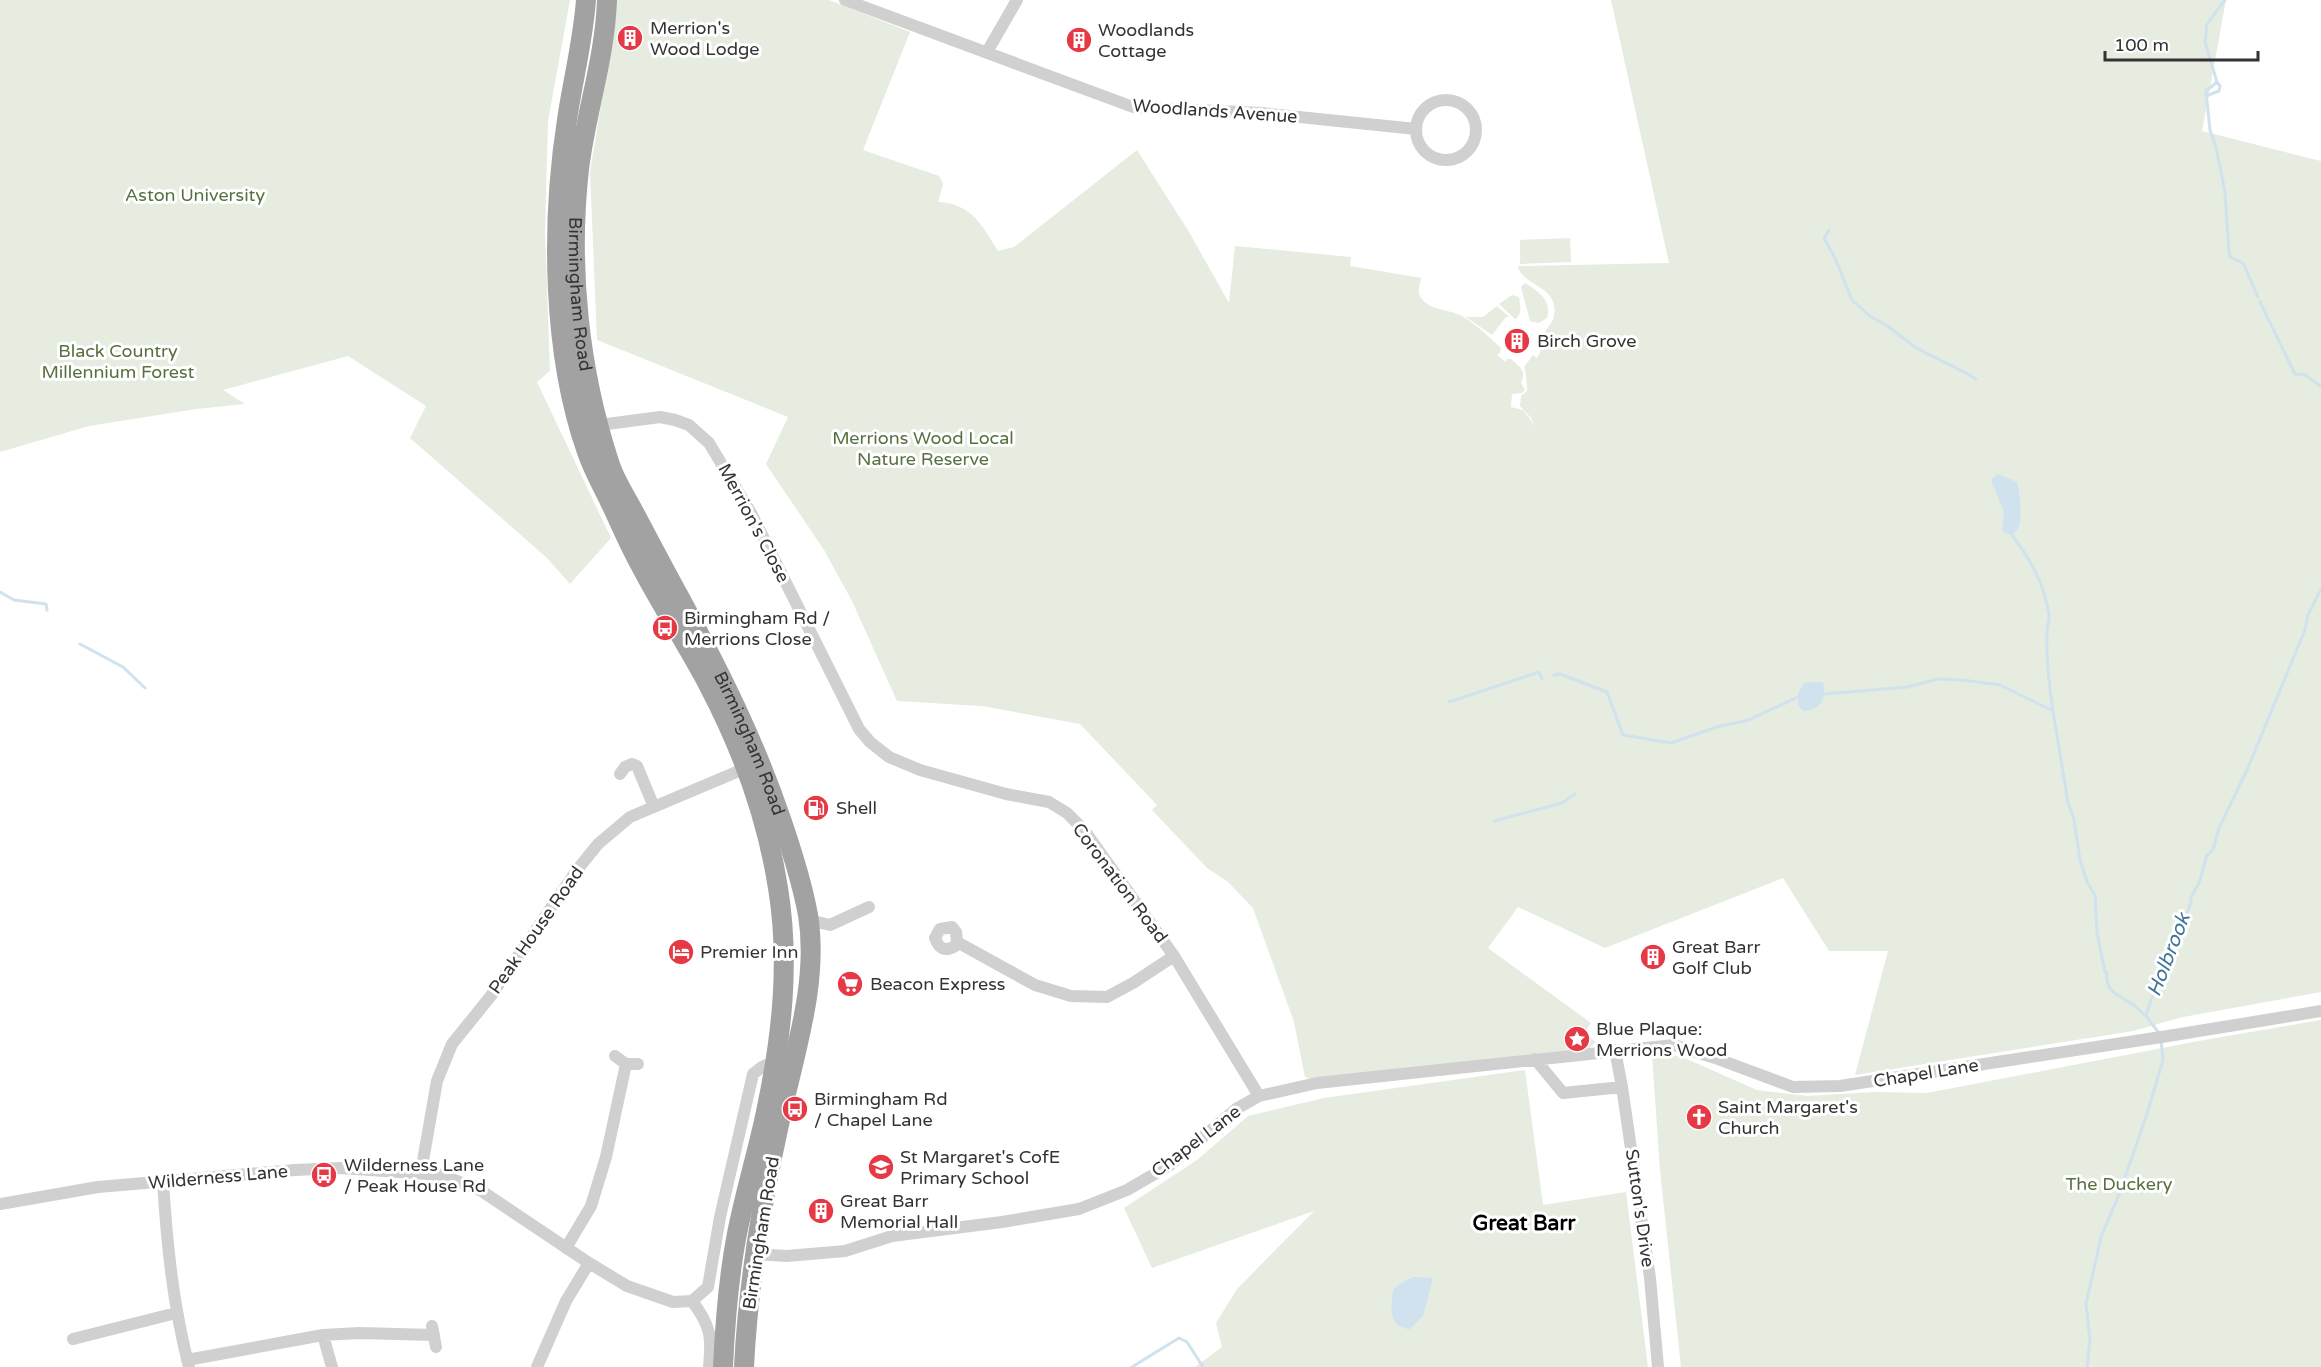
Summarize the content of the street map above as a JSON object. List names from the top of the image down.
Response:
{
  "streets": {
    "highway": ["Birmingham Road"],
    "street": [
      "Woodlands Avenue",
      "Merrion's Close",
      "Coronation Road",
      "Peak House Road",
      "Chapel Lane",
      "Wilderness Lane",
      "Sutton's Drive"
    ]
  },
  "crossings": [
    ["Birmingham Road", "Merrion's Close"],
    ["Birmingham Road", "Peak House Road"],
    ["Birmingham Road", "Chapel Lane"],
    ["Merrion's Close", "Coronation Road"],
    ["Coronation Road", "Chapel Lane"],
    ["Peak House Road", "Wilderness Lane"],
    ["Chapel Lane", "Sutton's Drive"]
  ],
  "districts": ["Great Barr"],
  "water": ["Holbrook"],
  "parks": [
    "Aston University",
    "Black Country Millennium Forest",
    "Merrions Wood Local Nature Reserve",
    "The Duckery"
  ],
  "places": {
    "building": [
      "Merrion's Wood Lodge",
      "Woodlands Cottage",
      "Birch Grove",
      "Great Barr Golf Club",
      "Great Barr Memorial Hall"
    ],
    "bus stop": ["Birmingham Rd / Merrions Close", "Birmingham Rd / Chapel Lane", "Wilderness Lane / Peak House Rd"],
    "fuel station": ["Shell"],
    "hotel": ["Premier Inn"],
    "supermarket": ["Beacon Express"],
    "place": ["Blue Plaque: Merrions Wood"],
    "church": ["Saint Margaret's Church"],
    "school or university": ["St Margaret's CofE Primary School"]
  },
  "scale_bar": "100 m"
}
